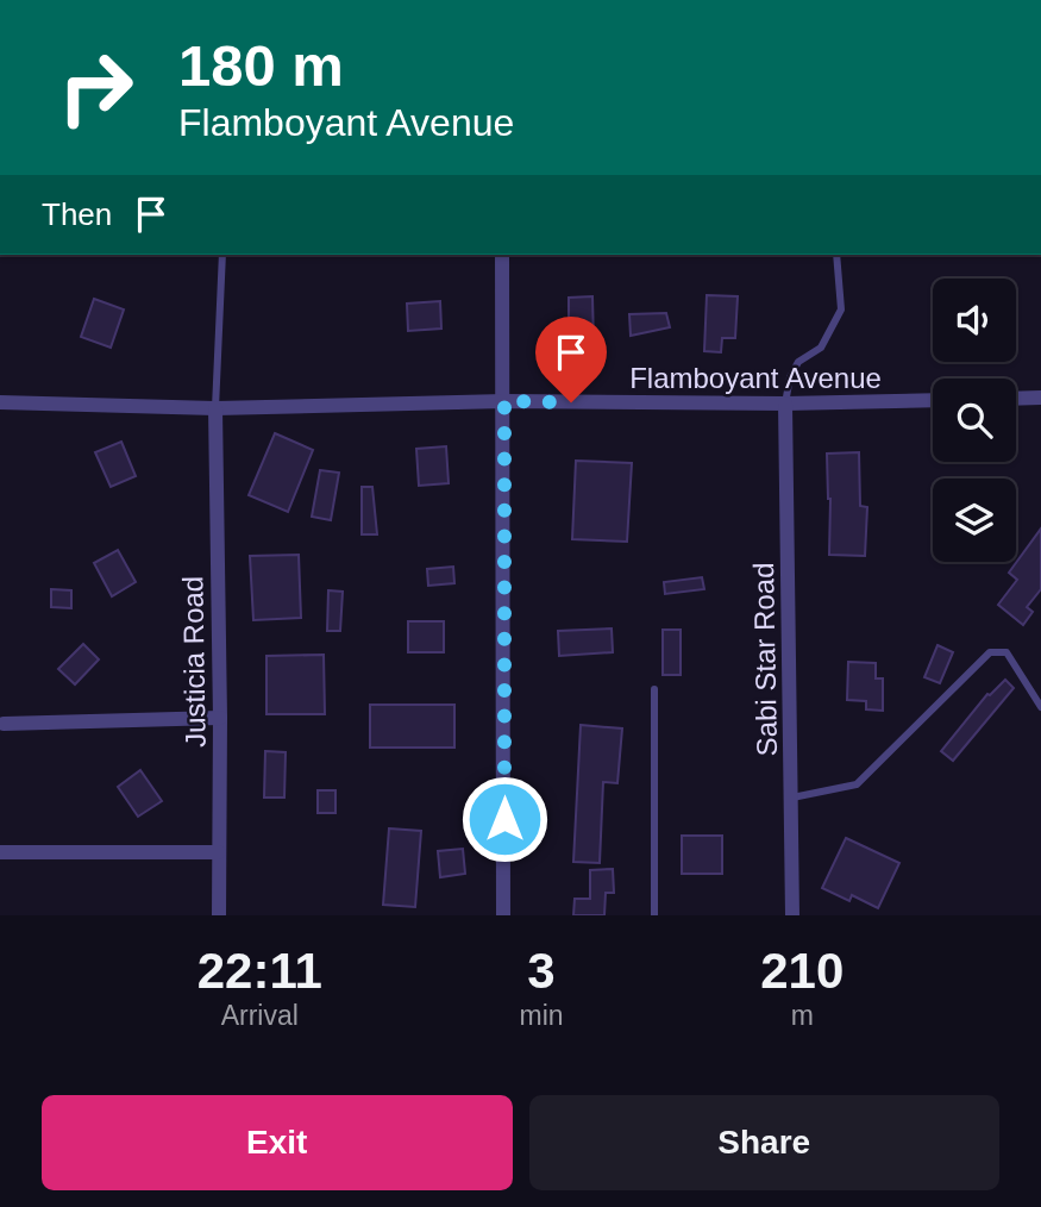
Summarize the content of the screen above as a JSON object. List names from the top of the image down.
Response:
{
  "streets": {
    "street": ["Flamboyant Avenue", "Sabi Star Road", "Justicia Road"]
  },
  "crossings": [
    ["Flamboyant Avenue", "Sabi Star Road"],
    ["Flamboyant Avenue", "Justicia Road"]
  ],
  "page": {
    "turn": ["180 m", "Flamboyant Avenue"],
    "then": "Then",
    "eta": [
      "22:11",
      "Arrival",
      "3",
      "min",
      "210",
      "m"
    ],
    "buttons": ["Exit", "Share"]
  }
}
